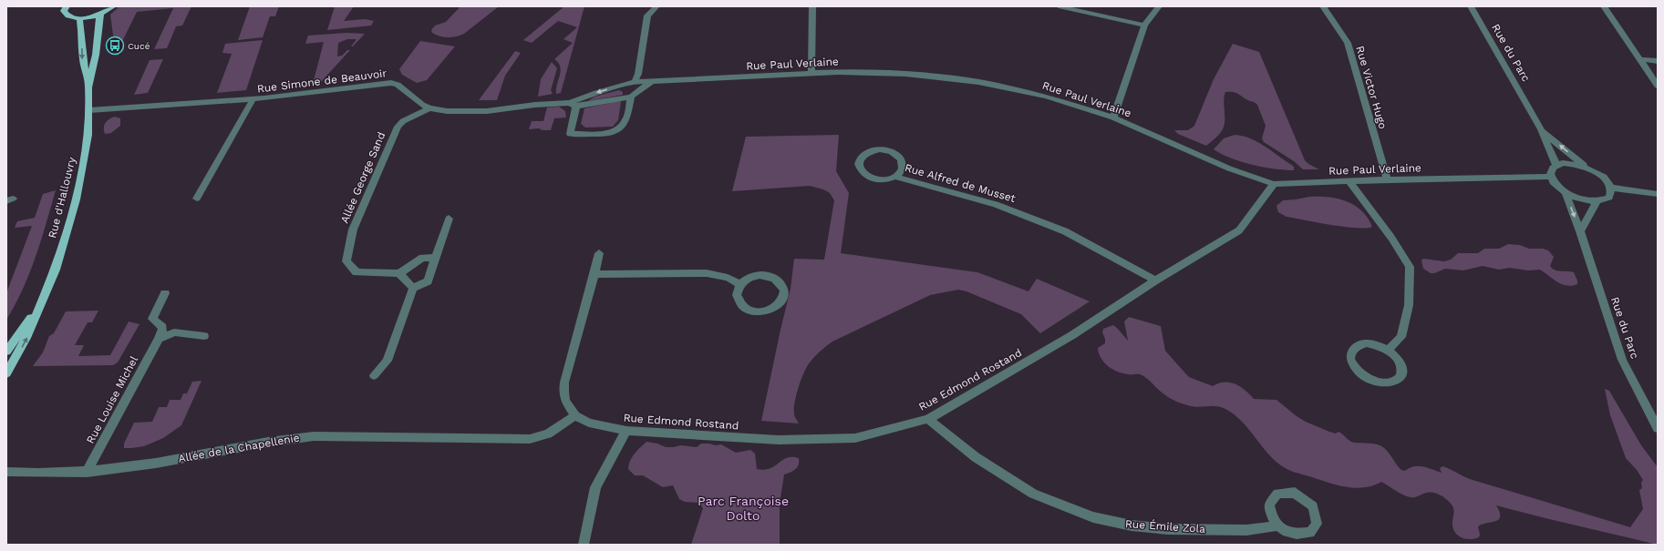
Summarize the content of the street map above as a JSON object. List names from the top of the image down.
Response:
{
  "streets": {
    "main road": ["Rue d'Hallouvry"],
    "street": [
      "Rue du Parc",
      "Rue Paul Verlaine",
      "Rue Simone de Beauvoir",
      "Rue Victor Hugo",
      "Allée George Sand",
      "Rue Alfred de Musset",
      "Rue Edmond Rostand",
      "Rue Louise Michel",
      "Allée de la Chapellenie",
      "Rue Émile Zola"
    ]
  },
  "crossings": [
    ["Rue Paul Verlaine", "Rue Simone de Beauvoir"],
    ["Rue Paul Verlaine", "Rue Victor Hugo"],
    ["Rue Paul Verlaine", "Rue Edmond Rostand"],
    ["Rue Simone de Beauvoir", "Allée George Sand"],
    ["Rue Simone de Beauvoir", "Rue d'Hallouvry"],
    ["Rue Alfred de Musset", "Rue Edmond Rostand"],
    ["Rue Edmond Rostand", "Allée de la Chapellenie"],
    ["Rue Edmond Rostand", "Rue Émile Zola"],
    ["Rue Louise Michel", "Allée de la Chapellenie"]
  ],
  "parks": ["Parc Françoise Dolto"],
  "places": {
    "bus stop": ["Cucé"]
  }
}
